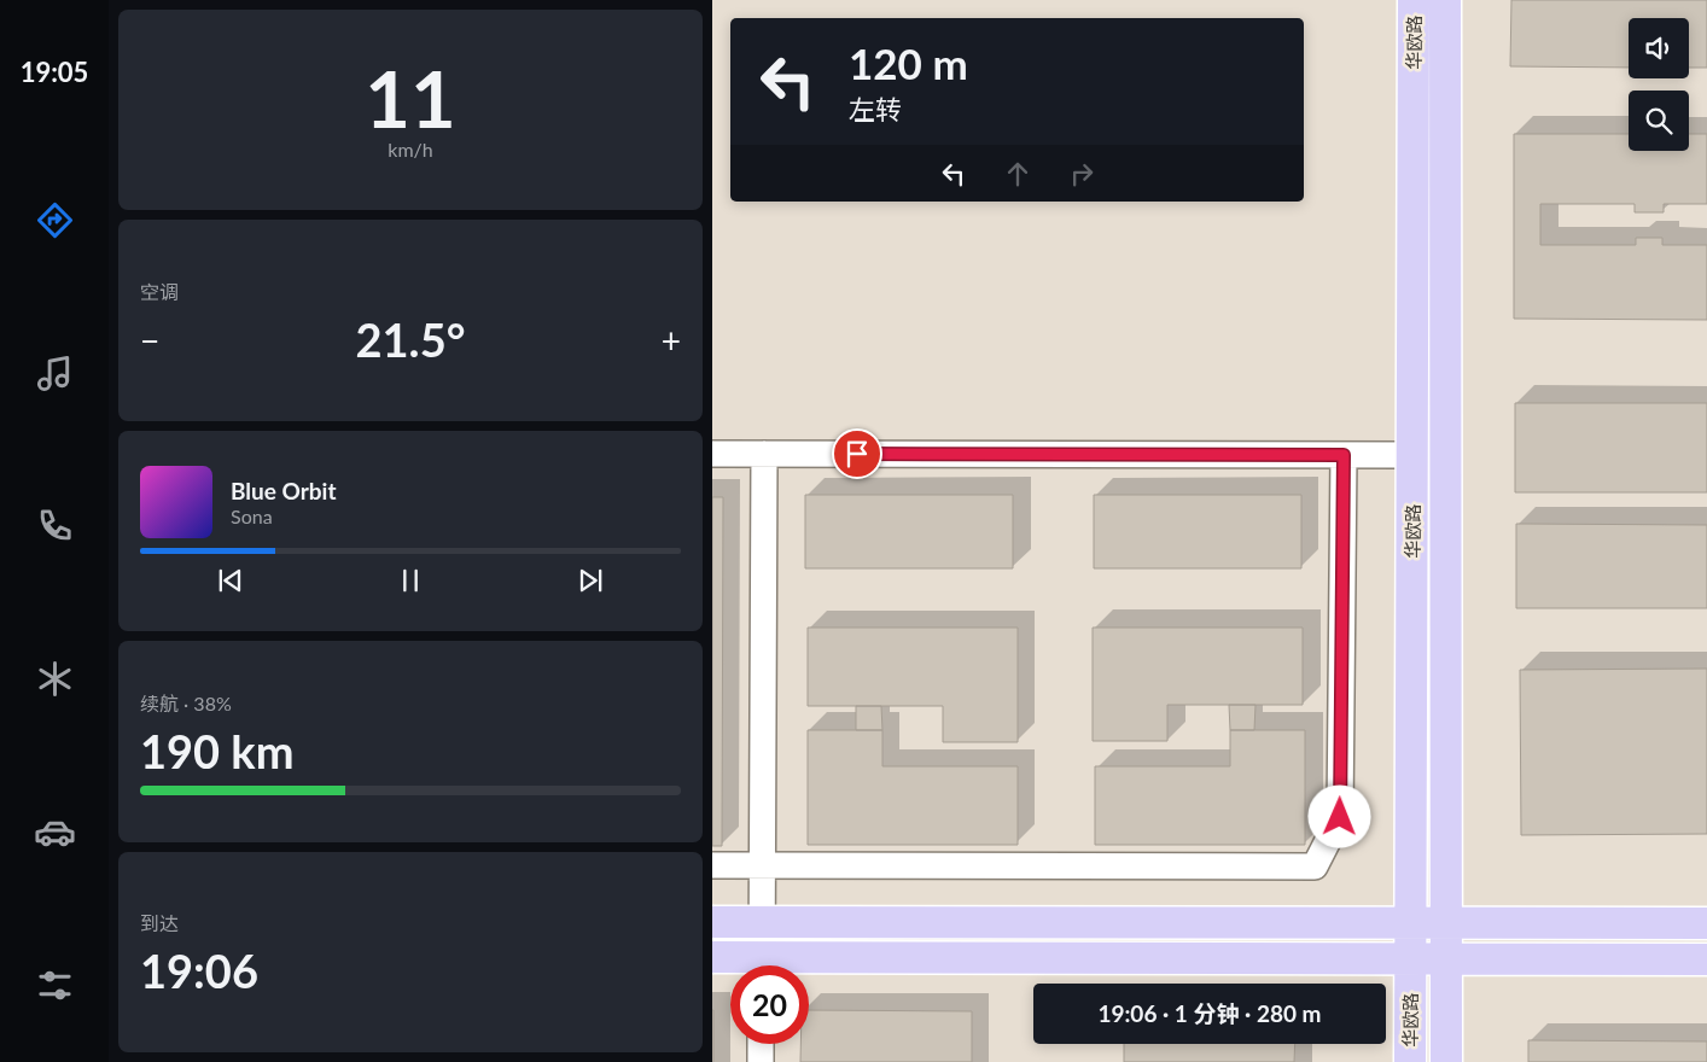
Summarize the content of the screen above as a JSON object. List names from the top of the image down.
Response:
{
  "streets": {
    "main road": ["华欧路"]
  },
  "page": {
    "tabs": "19:05",
    "tile": [
      ["11", "km/h"],
      "空调",
      ["续航 · 38%", "190 km"],
      ["到达", "19:06"]
    ],
    "turn": ["120 m", "左转"],
    "heat": ["−", "21.5°", "+"],
    "song": ["Blue Orbit", "Sona"],
    "limit": "20",
    "trip": "19:06 · 1 分钟 · 280 m"
  }
}
